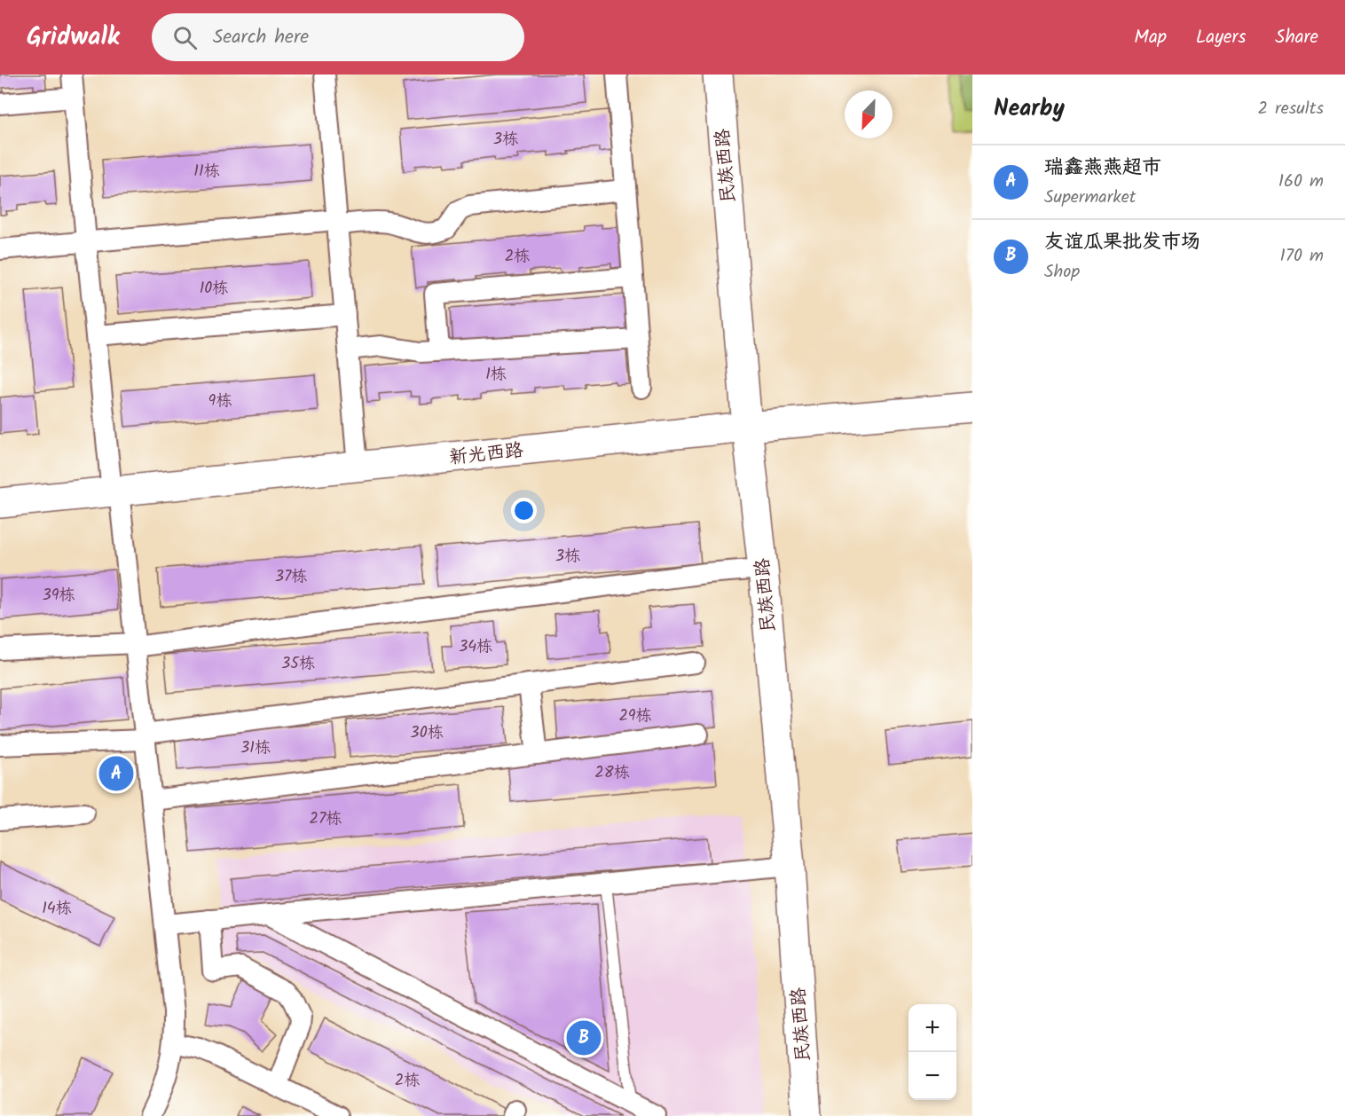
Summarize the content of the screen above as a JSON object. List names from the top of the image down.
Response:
{
  "streets": {
    "main road": ["民族西路", "新光西路"]
  },
  "crossings": [
    ["民族西路", "新光西路"]
  ],
  "house_numbers": [
    "3栋",
    "11栋",
    "2栋",
    "10栋",
    "1栋",
    "9栋",
    "3栋",
    "37栋",
    "39栋",
    "34栋",
    "35栋",
    "29栋",
    "30栋",
    "31栋",
    "28栋",
    "27栋",
    "14栋",
    "2栋"
  ],
  "north": "bottom left",
  "page": {
    "header": "Gridwalk",
    "search": "Search here",
    "nav": ["Map", "Layers", "Share"],
    "heading": ["Nearby", "2 results"],
    "list": [
      {
        "mark": "A",
        "name": "瑞鑫燕燕超市",
        "note": "Supermarket",
        "value": "160 m"
      },
      {
        "mark": "B",
        "name": "友谊瓜果批发市场",
        "note": "Shop",
        "value": "170 m"
      }
    ],
    "pins": ["A", "B"],
    "map_buttons": ["+", "−"]
  }
}
